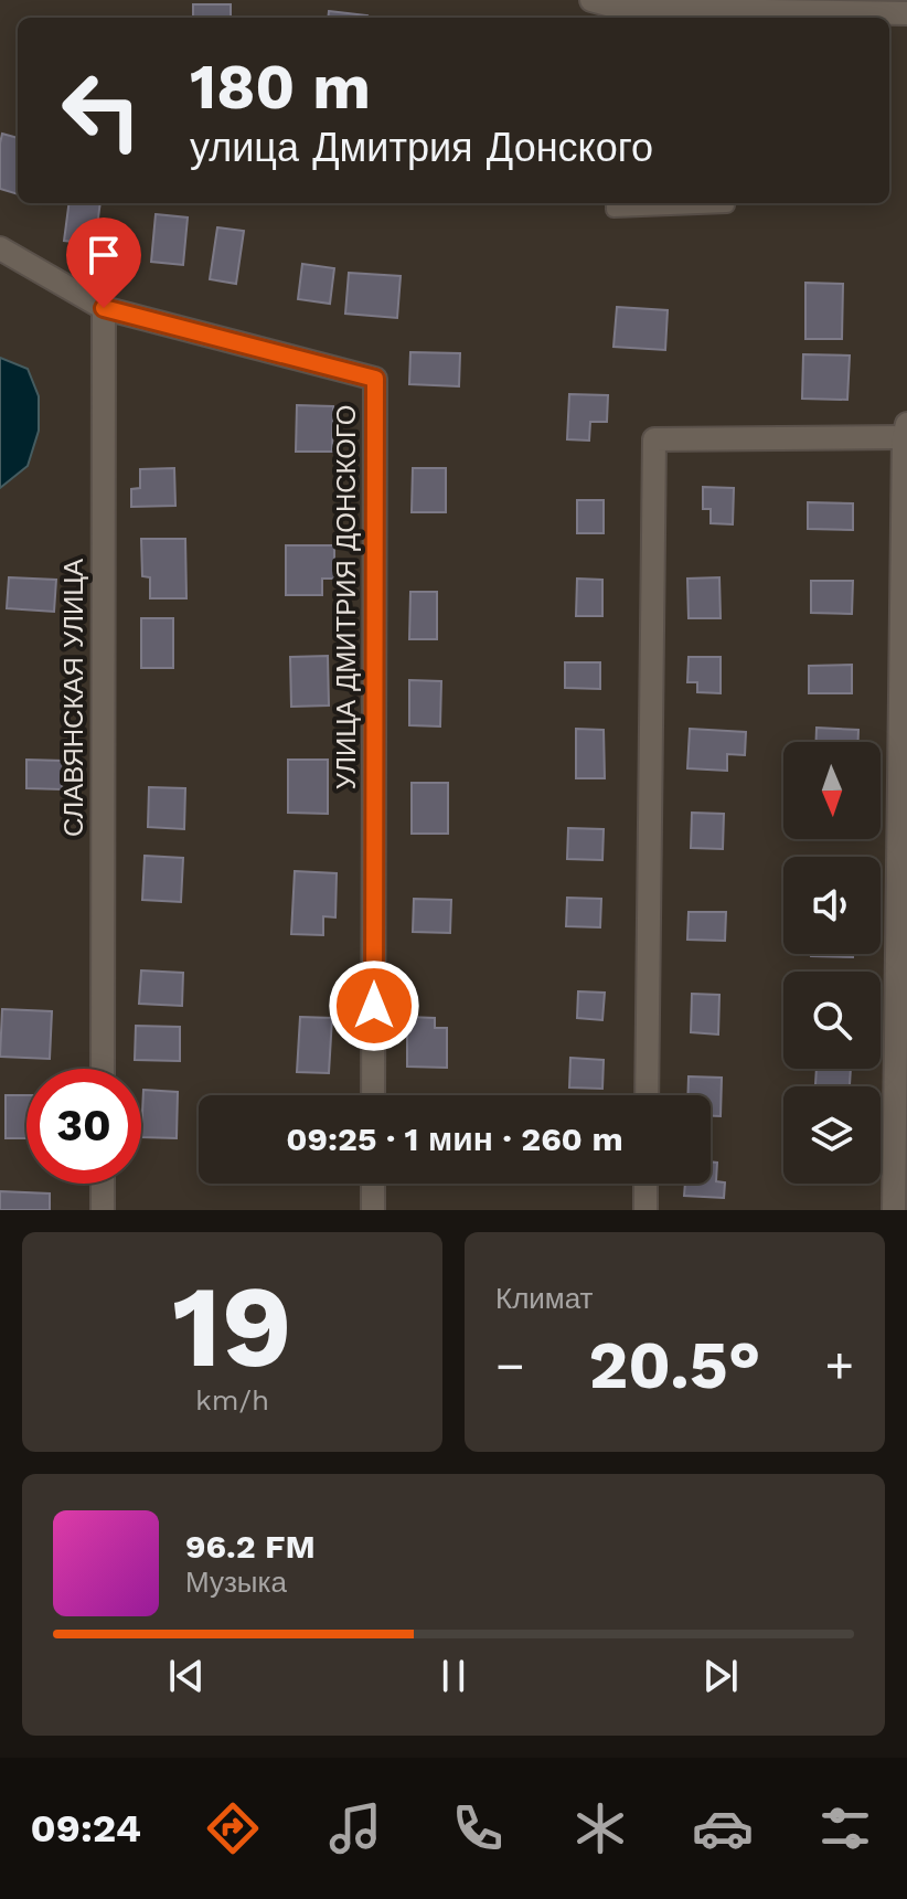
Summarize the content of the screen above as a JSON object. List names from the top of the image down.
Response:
{
  "streets": {
    "street": ["УЛИЦА ДМИТРИЯ ДОНСКОГО", "СЛАВЯНСКАЯ УЛИЦА"]
  },
  "crossings": [
    ["УЛИЦА ДМИТРИЯ ДОНСКОГО", "СЛАВЯНСКАЯ УЛИЦА"]
  ],
  "north": "bottom",
  "page": {
    "turn": ["180 m", "улица Дмитрия Донского"],
    "limit": "30",
    "trip": "09:25 · 1 мин · 260 m",
    "tile": [
      ["19", "km/h"],
      "Климат"
    ],
    "heat": ["−", "20.5°", "+"],
    "song": ["96.2 FM", "Музыка"],
    "tabs": "09:24"
  }
}
